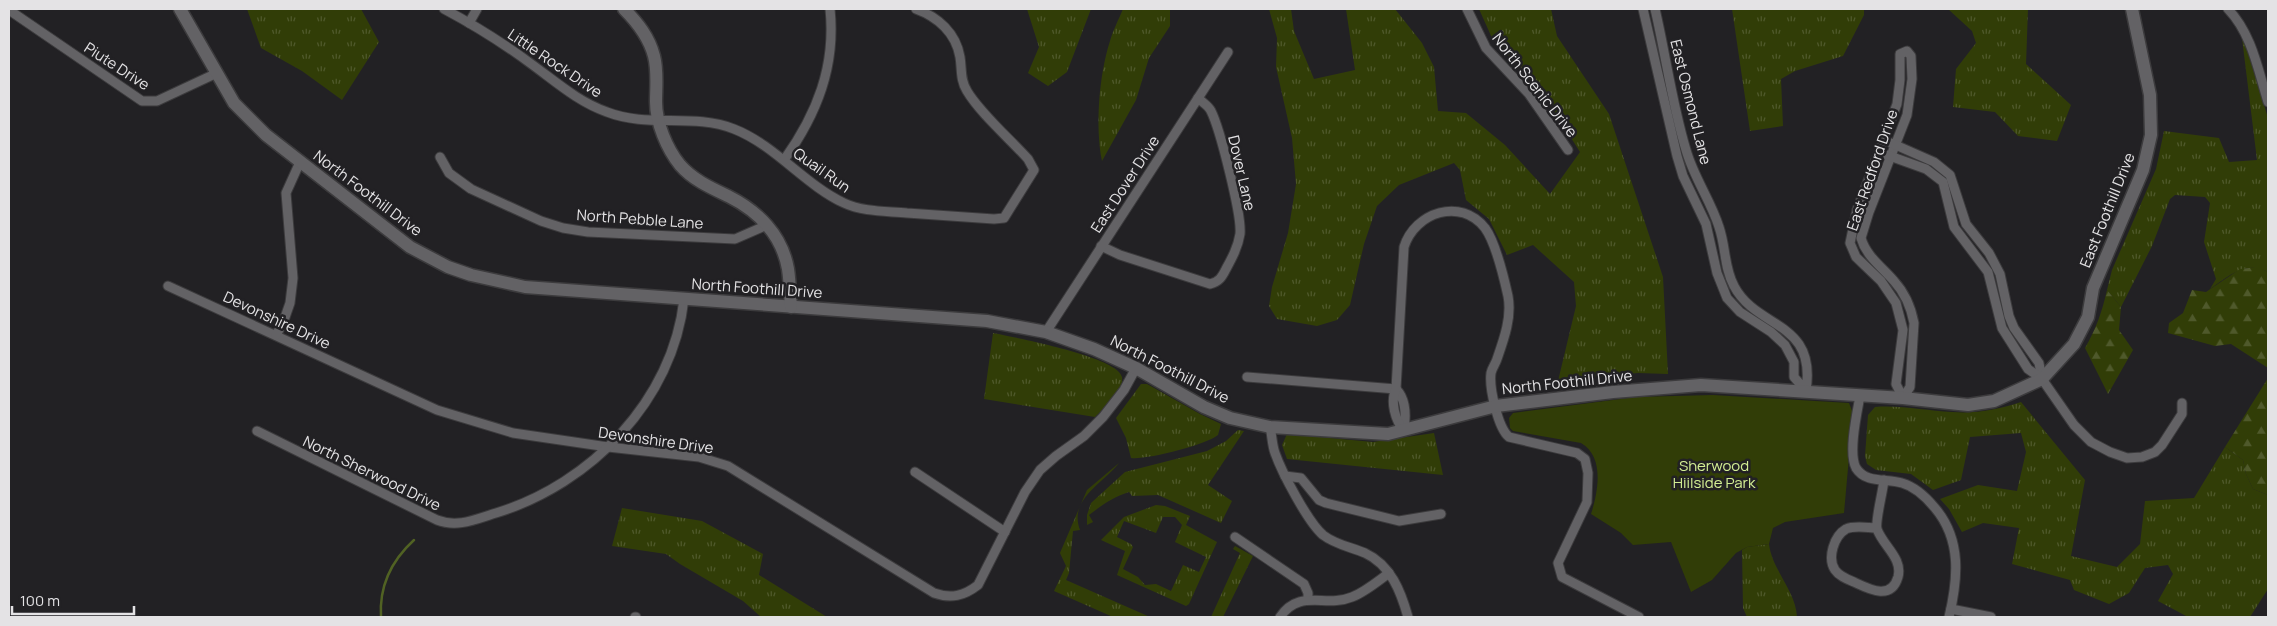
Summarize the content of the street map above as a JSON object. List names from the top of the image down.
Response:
{
  "streets": {
    "street": [
      "Little Rock Drive",
      "Piute Drive",
      "North Scenic Drive",
      "East Osmond Lane",
      "Quail Run",
      "East Redford Drive",
      "Dover Lane",
      "East Dover Drive",
      "North Foothill Drive",
      "East Foothill Drive",
      "North Pebble Lane",
      "Devonshire Drive",
      "North Sherwood Drive"
    ]
  },
  "crossings": [
    ["Little Rock Drive", "Quail Run"],
    ["Piute Drive", "North Foothill Drive"],
    ["East Osmond Lane", "North Foothill Drive"],
    ["East Redford Drive", "North Foothill Drive"],
    ["Dover Lane", "East Dover Drive"],
    ["East Dover Drive", "North Foothill Drive"],
    ["North Foothill Drive", "East Foothill Drive"],
    ["North Foothill Drive", "Devonshire Drive"],
    ["North Foothill Drive", "North Sherwood Drive"],
    ["Devonshire Drive", "North Sherwood Drive"]
  ],
  "parks": ["Sherwood Hiilside Park"],
  "scale_bar": "100 m"
}
